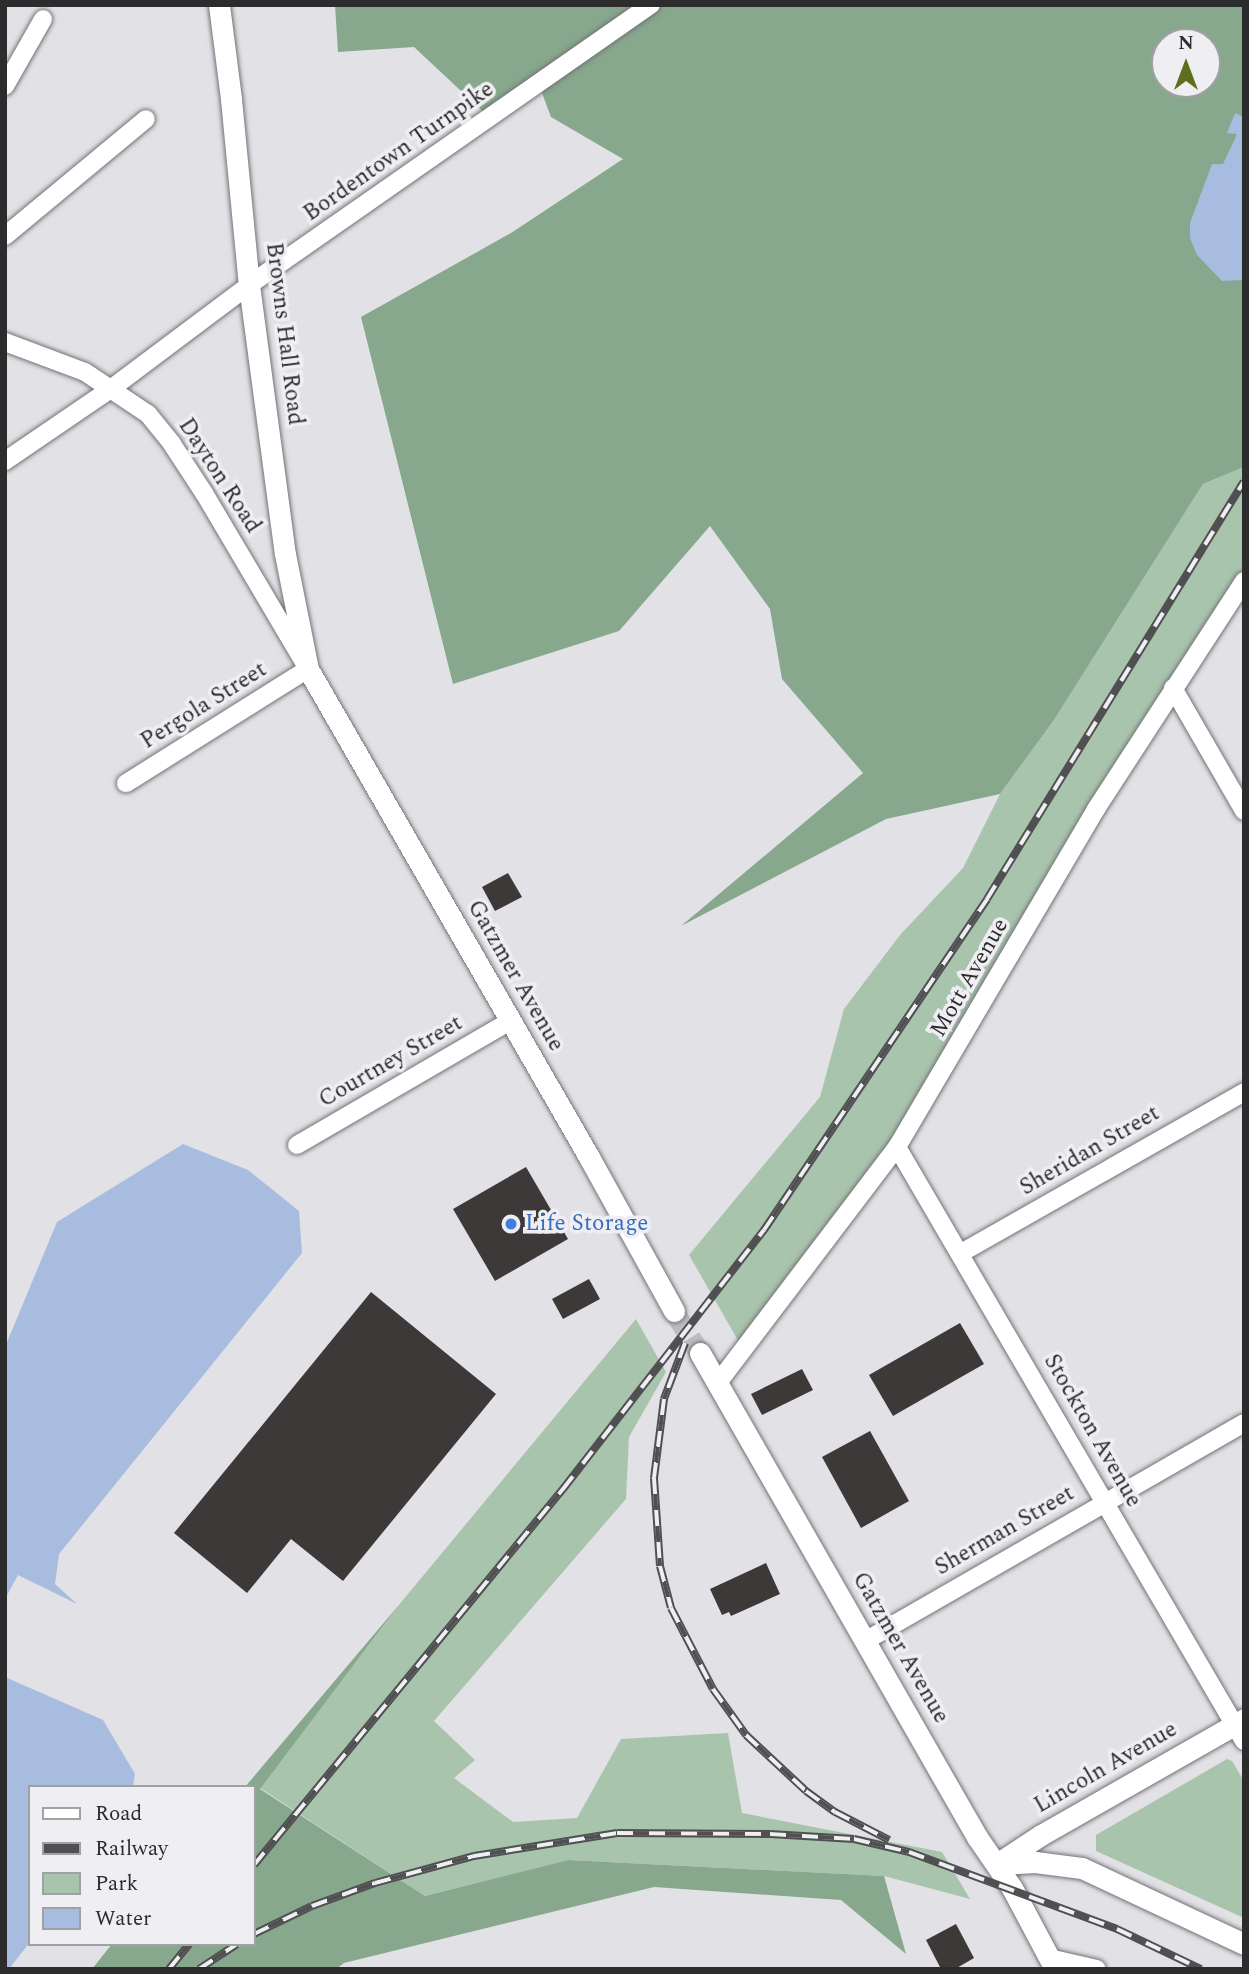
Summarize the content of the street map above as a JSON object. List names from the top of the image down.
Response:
{
  "streets": {
    "street": [
      "Bordentown Turnpike",
      "Browns Hall Road",
      "Dayton Road",
      "Pergola Street",
      "Gatzmer Avenue",
      "Mott Avenue",
      "Courtney Street",
      "Sheridan Street",
      "Stockton Avenue",
      "Sherman Street",
      "Lincoln Avenue"
    ]
  },
  "crossings": [
    ["Bordentown Turnpike", "Browns Hall Road"],
    ["Bordentown Turnpike", "Dayton Road"],
    ["Browns Hall Road", "Dayton Road"],
    ["Browns Hall Road", "Pergola Street"],
    ["Browns Hall Road", "Gatzmer Avenue"],
    ["Dayton Road", "Pergola Street"],
    ["Dayton Road", "Gatzmer Avenue"],
    ["Pergola Street", "Gatzmer Avenue"],
    ["Gatzmer Avenue", "Mott Avenue"],
    ["Gatzmer Avenue", "Courtney Street"],
    ["Gatzmer Avenue", "Sherman Street"],
    ["Gatzmer Avenue", "Lincoln Avenue"],
    ["Mott Avenue", "Stockton Avenue"],
    ["Sheridan Street", "Stockton Avenue"],
    ["Stockton Avenue", "Sherman Street"],
    ["Stockton Avenue", "Lincoln Avenue"]
  ],
  "places": ["Life Storage"],
  "legend": [
    "Road",
    "Railway",
    "Park",
    "Water"
  ],
  "north": "top"
}
